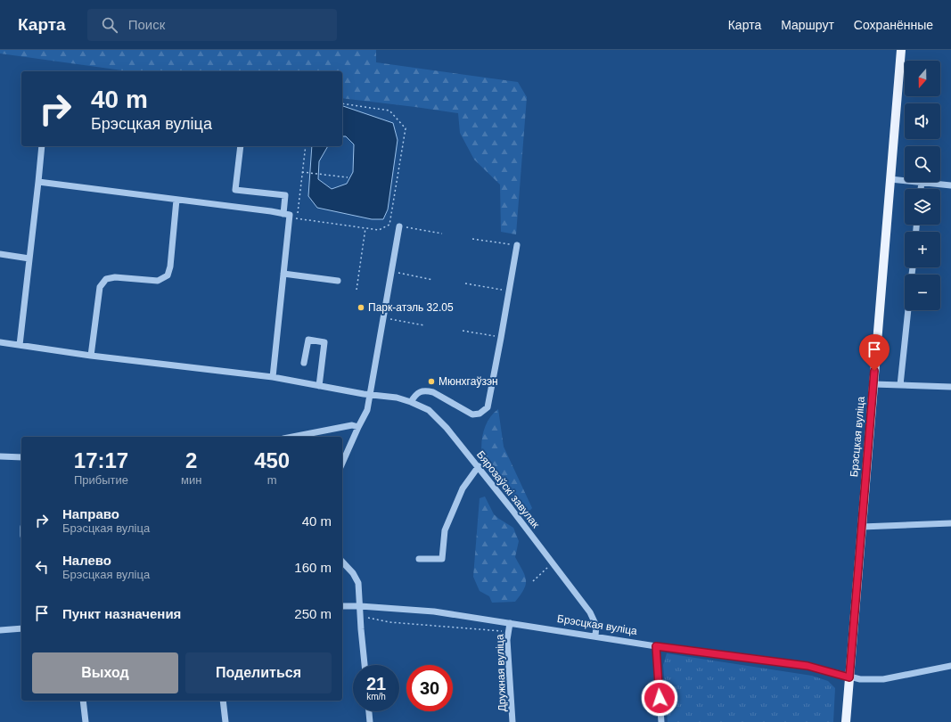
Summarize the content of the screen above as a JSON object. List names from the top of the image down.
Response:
{
  "streets": {
    "main road": ["Брэсцкая вуліца"],
    "street": ["Бярозаўскі завулак", "Дружная вуліца"]
  },
  "crossings": [
    ["Брэсцкая вуліца", "Бярозаўскі завулак"],
    ["Брэсцкая вуліца", "Дружная вуліца"]
  ],
  "places": ["Парк-атэль 32.05", "Мюнхгаўзэн"],
  "north": "bottom",
  "page": {
    "header": "Карта",
    "search": "Поиск",
    "nav": ["Карта", "Маршрут", "Сохранённые"],
    "map_buttons": ["+", "−"],
    "turn": ["40 m", "Брэсцкая вуліца"],
    "eta": [
      "17:17",
      "Прибытие",
      "2",
      "мин",
      "450",
      "m"
    ],
    "list": [
      {
        "name": "Направо",
        "note": "Брэсцкая вуліца",
        "value": "40 m"
      },
      {
        "name": "Налево",
        "note": "Брэсцкая вуліца",
        "value": "160 m"
      },
      {
        "name": "Пункт назначения",
        "value": "250 m"
      }
    ],
    "buttons": ["Выход", "Поделиться"],
    "speed": "21 km/h",
    "limit": "30"
  }
}
